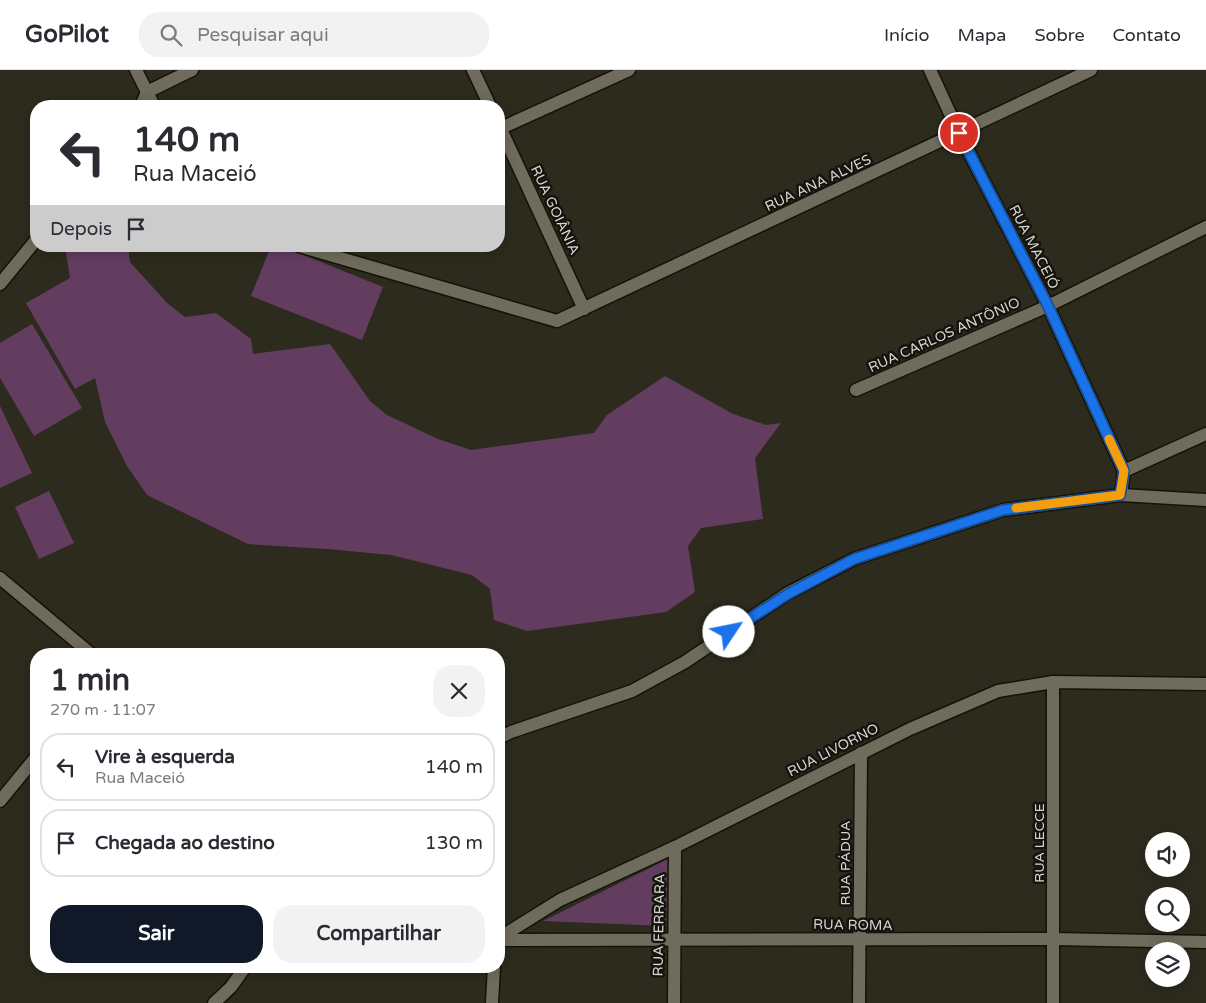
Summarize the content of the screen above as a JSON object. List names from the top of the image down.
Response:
{
  "streets": {
    "street": [
      "RUA ANA ALVES",
      "RUA GOIÂNIA",
      "RUA MACEIÓ",
      "RUA CARLOS ANTÔNIO",
      "RUA LIVORNO",
      "RUA LECCE",
      "RUA PÁDUA",
      "RUA FERRARA",
      "RUA ROMA"
    ]
  },
  "crossings": [
    ["RUA ANA ALVES", "RUA GOIÂNIA"],
    ["RUA ANA ALVES", "RUA MACEIÓ"],
    ["RUA MACEIÓ", "RUA CARLOS ANTÔNIO"],
    ["RUA LIVORNO", "RUA LECCE"],
    ["RUA LIVORNO", "RUA PÁDUA"],
    ["RUA LIVORNO", "RUA FERRARA"],
    ["RUA LECCE", "RUA ROMA"],
    ["RUA PÁDUA", "RUA ROMA"],
    ["RUA FERRARA", "RUA ROMA"]
  ],
  "page": {
    "header": "GoPilot",
    "search": "Pesquisar aqui",
    "nav": [
      "Início",
      "Mapa",
      "Sobre",
      "Contato"
    ],
    "turn": ["140 m", "Rua Maceió"],
    "then": "Depois",
    "heading": ["1 min", "270 m · 11:07"],
    "list": [
      {
        "name": "Vire à esquerda",
        "note": "Rua Maceió",
        "value": "140 m"
      },
      {
        "name": "Chegada ao destino",
        "value": "130 m"
      }
    ],
    "buttons": ["Sair", "Compartilhar"]
  }
}
